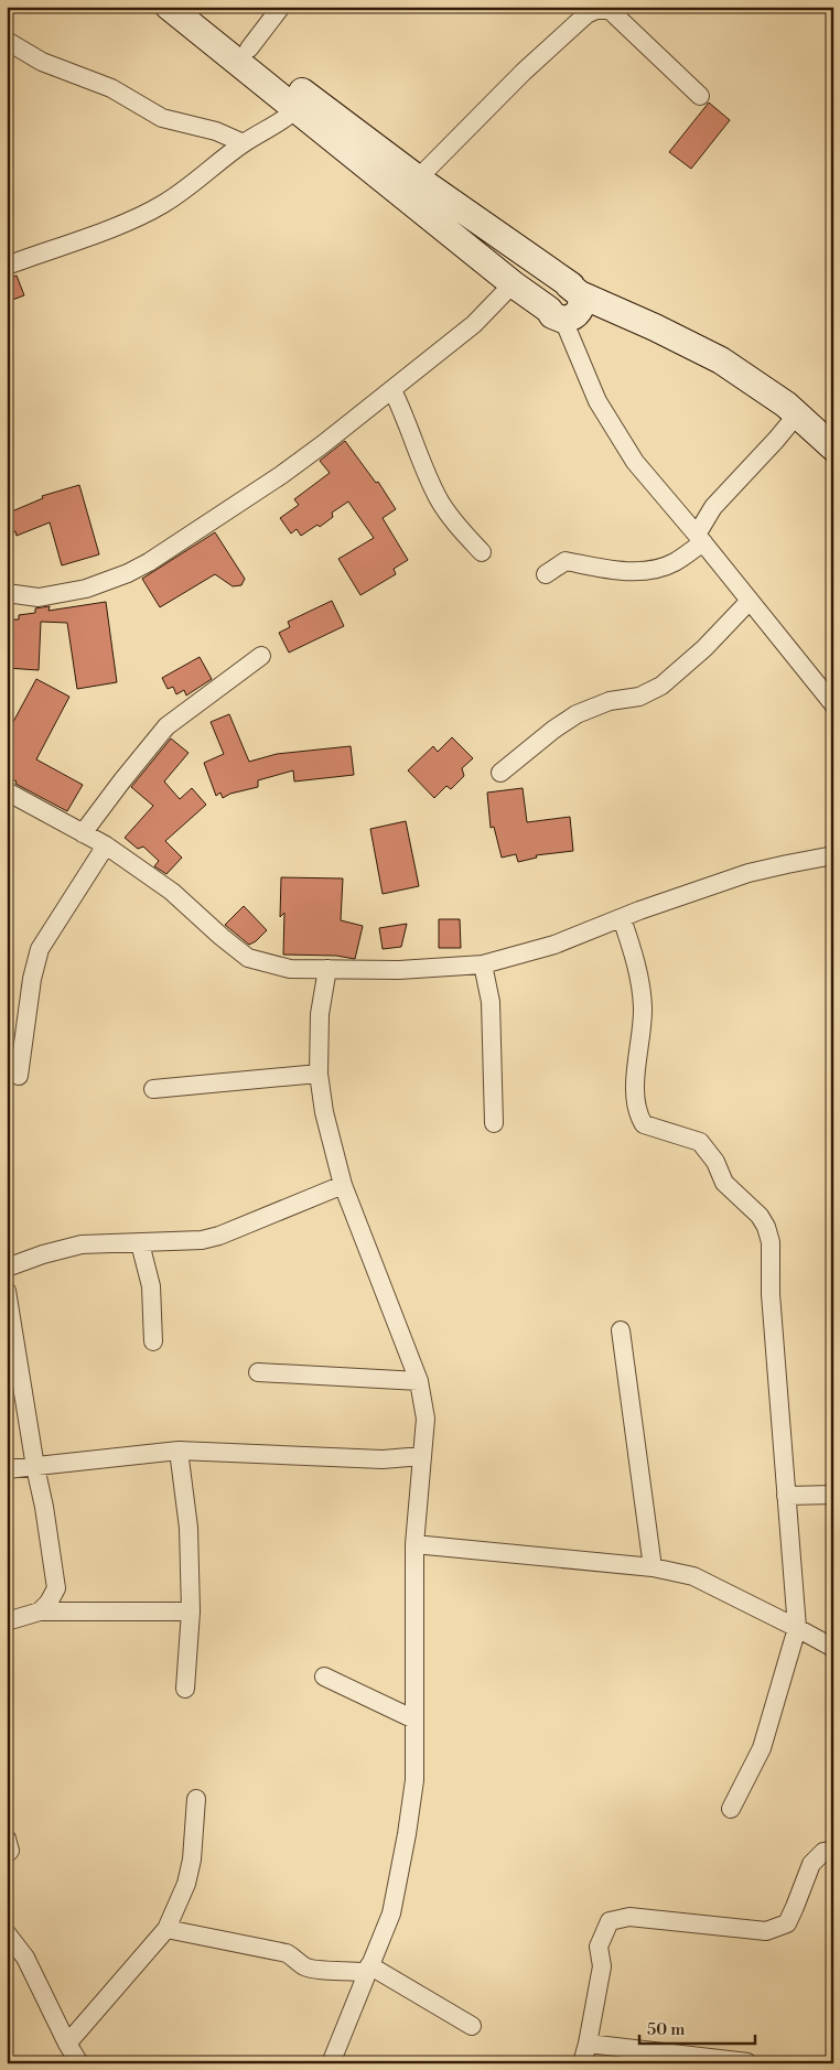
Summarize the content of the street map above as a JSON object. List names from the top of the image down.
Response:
{
  "scale_bar": "50 m"
}
